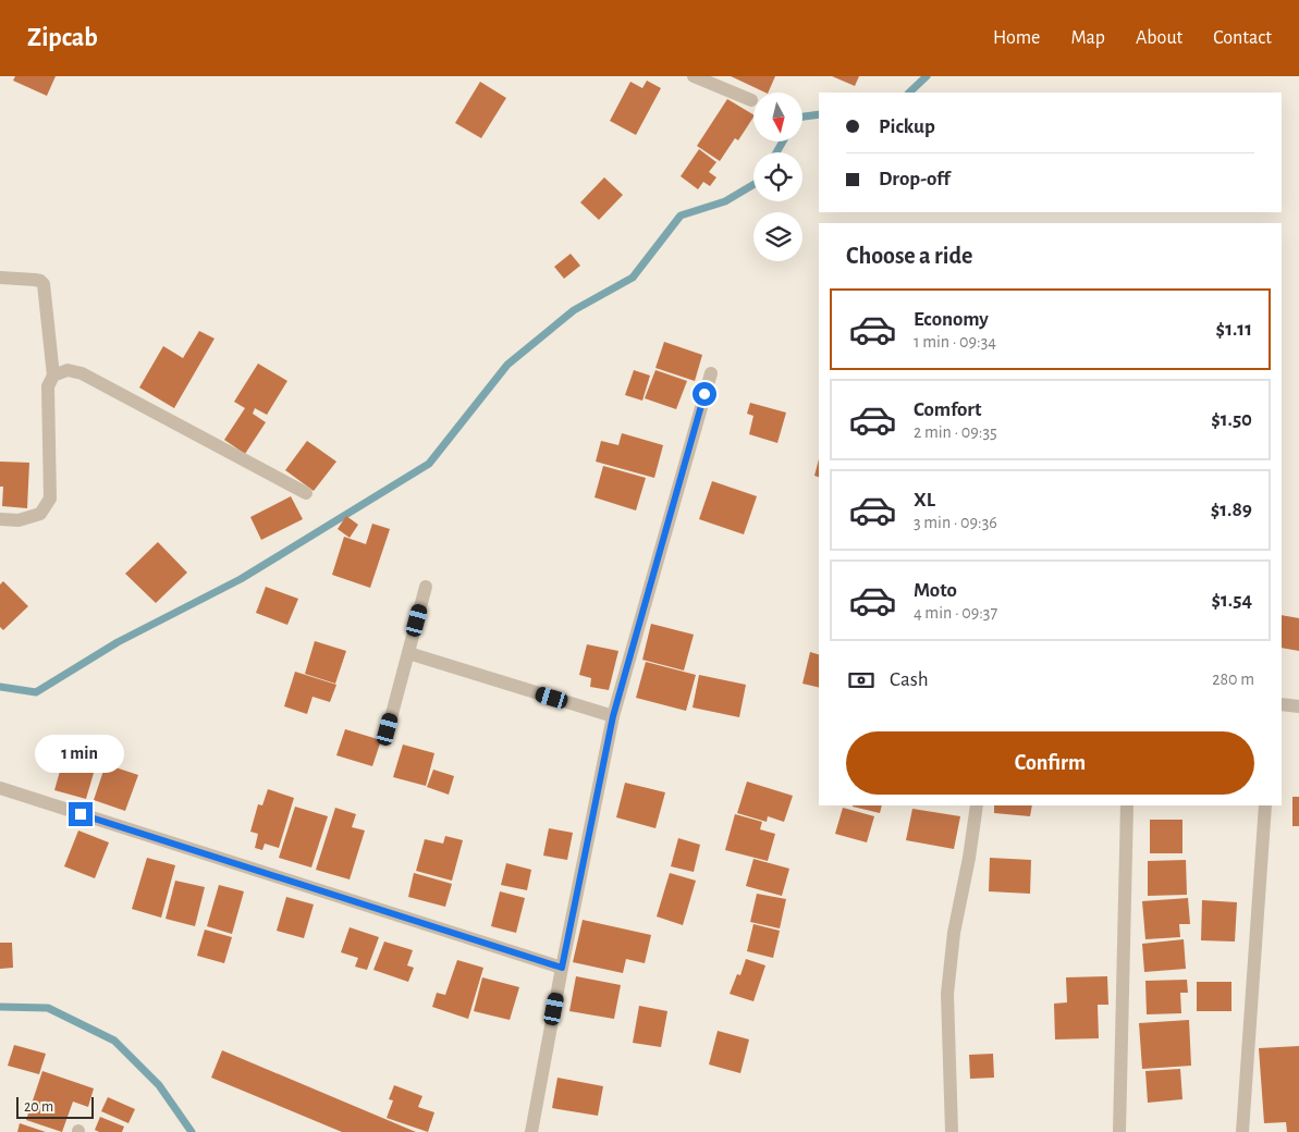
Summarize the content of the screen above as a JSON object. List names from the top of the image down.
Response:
{
  "scale_bar": "20 m",
  "north": "bottom",
  "page": {
    "header": "Zipcab",
    "nav": [
      "Home",
      "Map",
      "About",
      "Contact"
    ],
    "banner": ["Pickup", "Drop-off"],
    "heading": "Choose a ride",
    "list": [
      {
        "name": "Economy",
        "note": "1 min · 09:34",
        "value": "$1.11"
      },
      {
        "name": "Comfort",
        "note": "2 min · 09:35",
        "value": "$1.50"
      },
      {
        "name": "XL",
        "note": "3 min · 09:36",
        "value": "$1.89"
      },
      {
        "name": "Moto",
        "note": "4 min · 09:37",
        "value": "$1.54"
      }
    ],
    "pay": ["Cash", "280 m"],
    "buttons": "Confirm",
    "bubble": "1 min",
    "scale": "20 m"
  }
}
